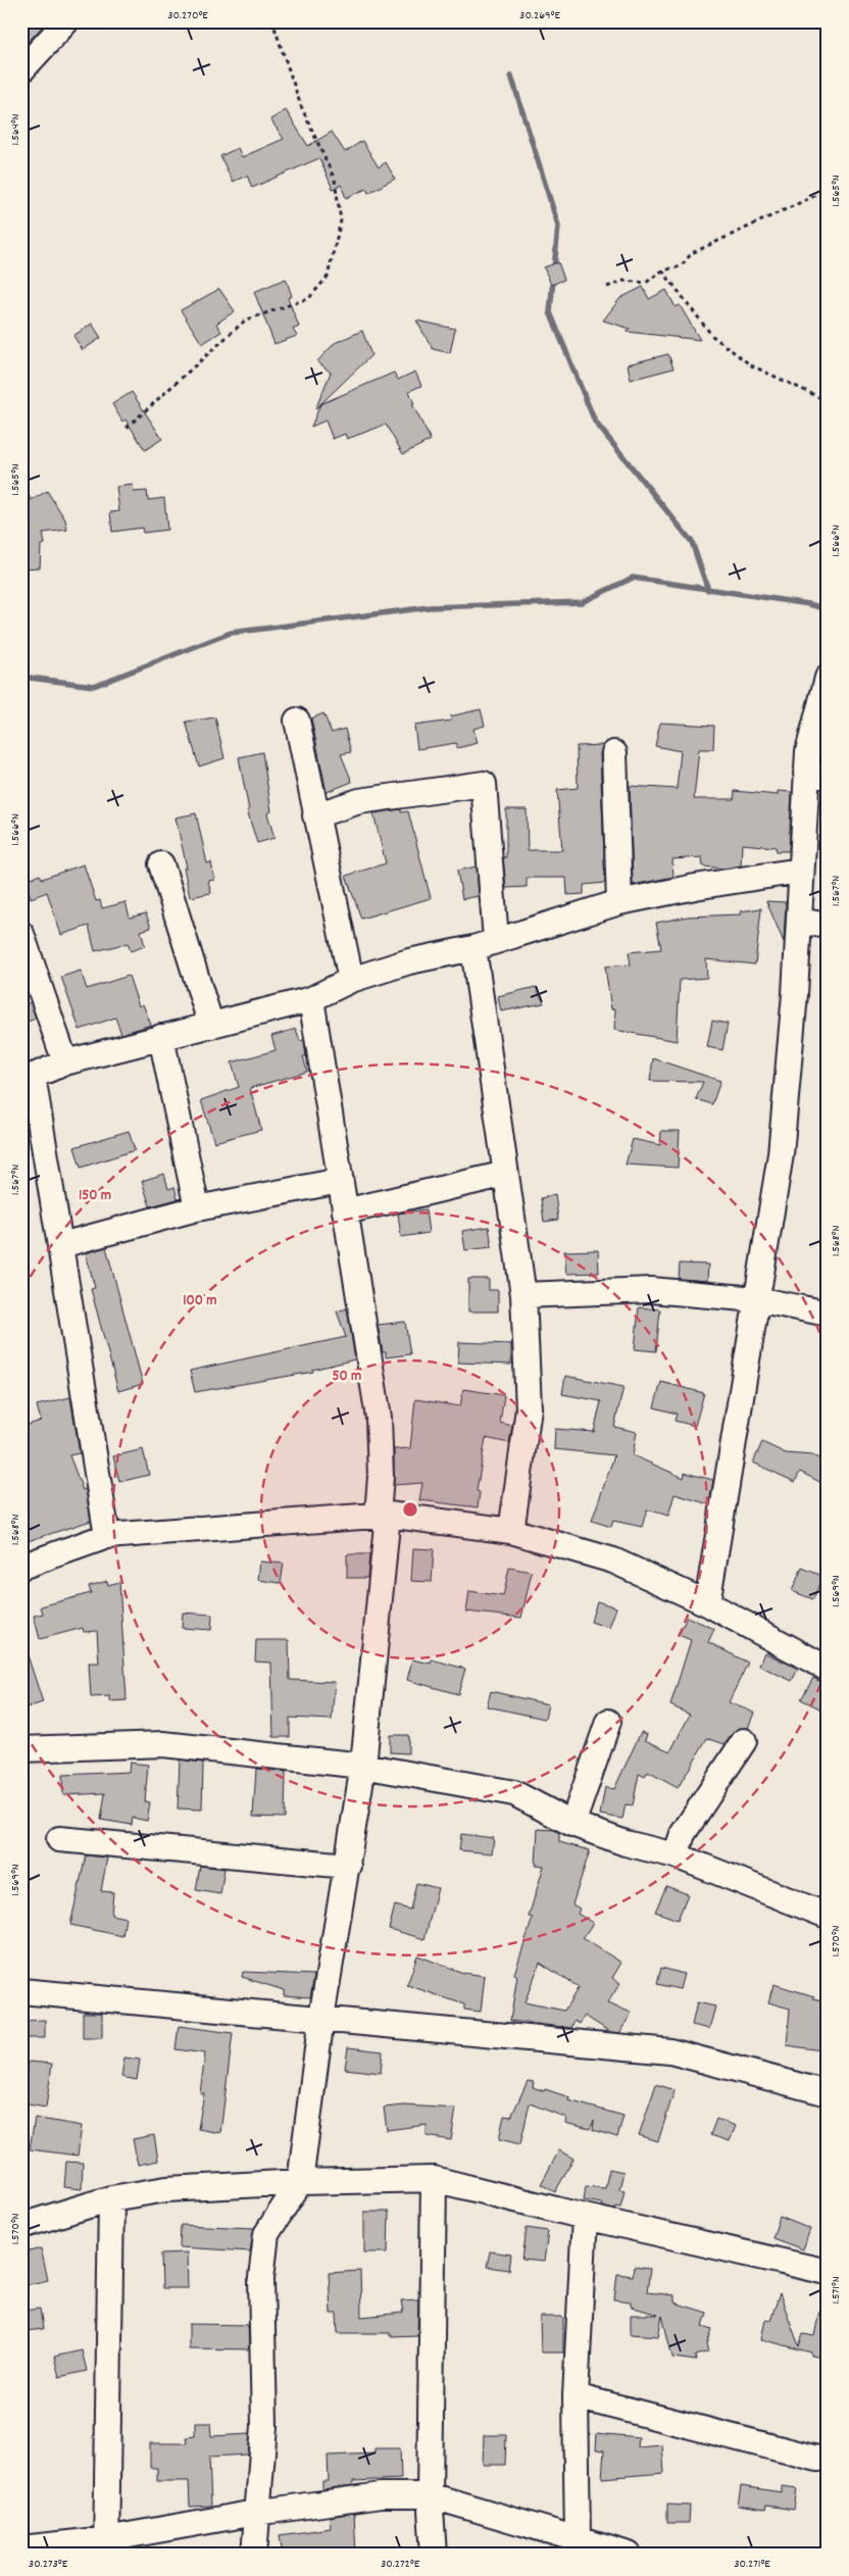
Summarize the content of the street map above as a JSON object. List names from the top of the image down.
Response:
{
  "coordinates": [
    "30.270°E",
    "30.269°E",
    "1.564°N",
    "1.565°N",
    "1.566°N",
    "1.567°N",
    "1.568°N",
    "1.569°N",
    "1.570°N",
    "1.571°N",
    "30.273°E",
    "30.272°E",
    "30.271°E"
  ],
  "rings": ["150 m", "100 m", "50 m"]
}
